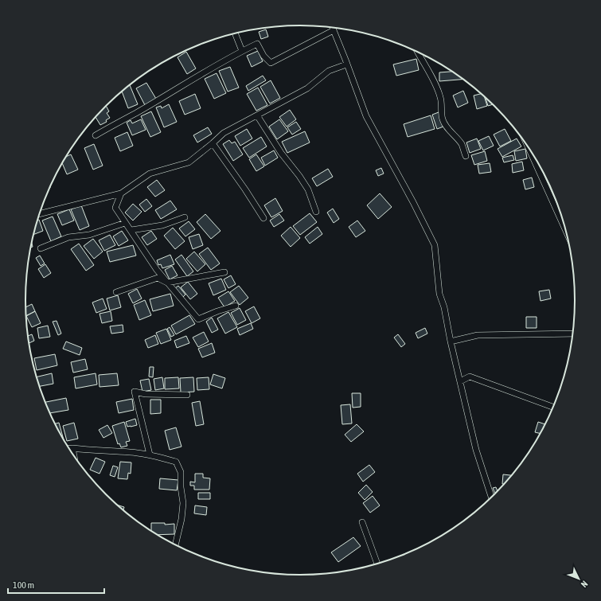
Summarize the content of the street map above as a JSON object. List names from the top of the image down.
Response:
{
  "scale_bar": "100 m",
  "north": "bottom right"
}
